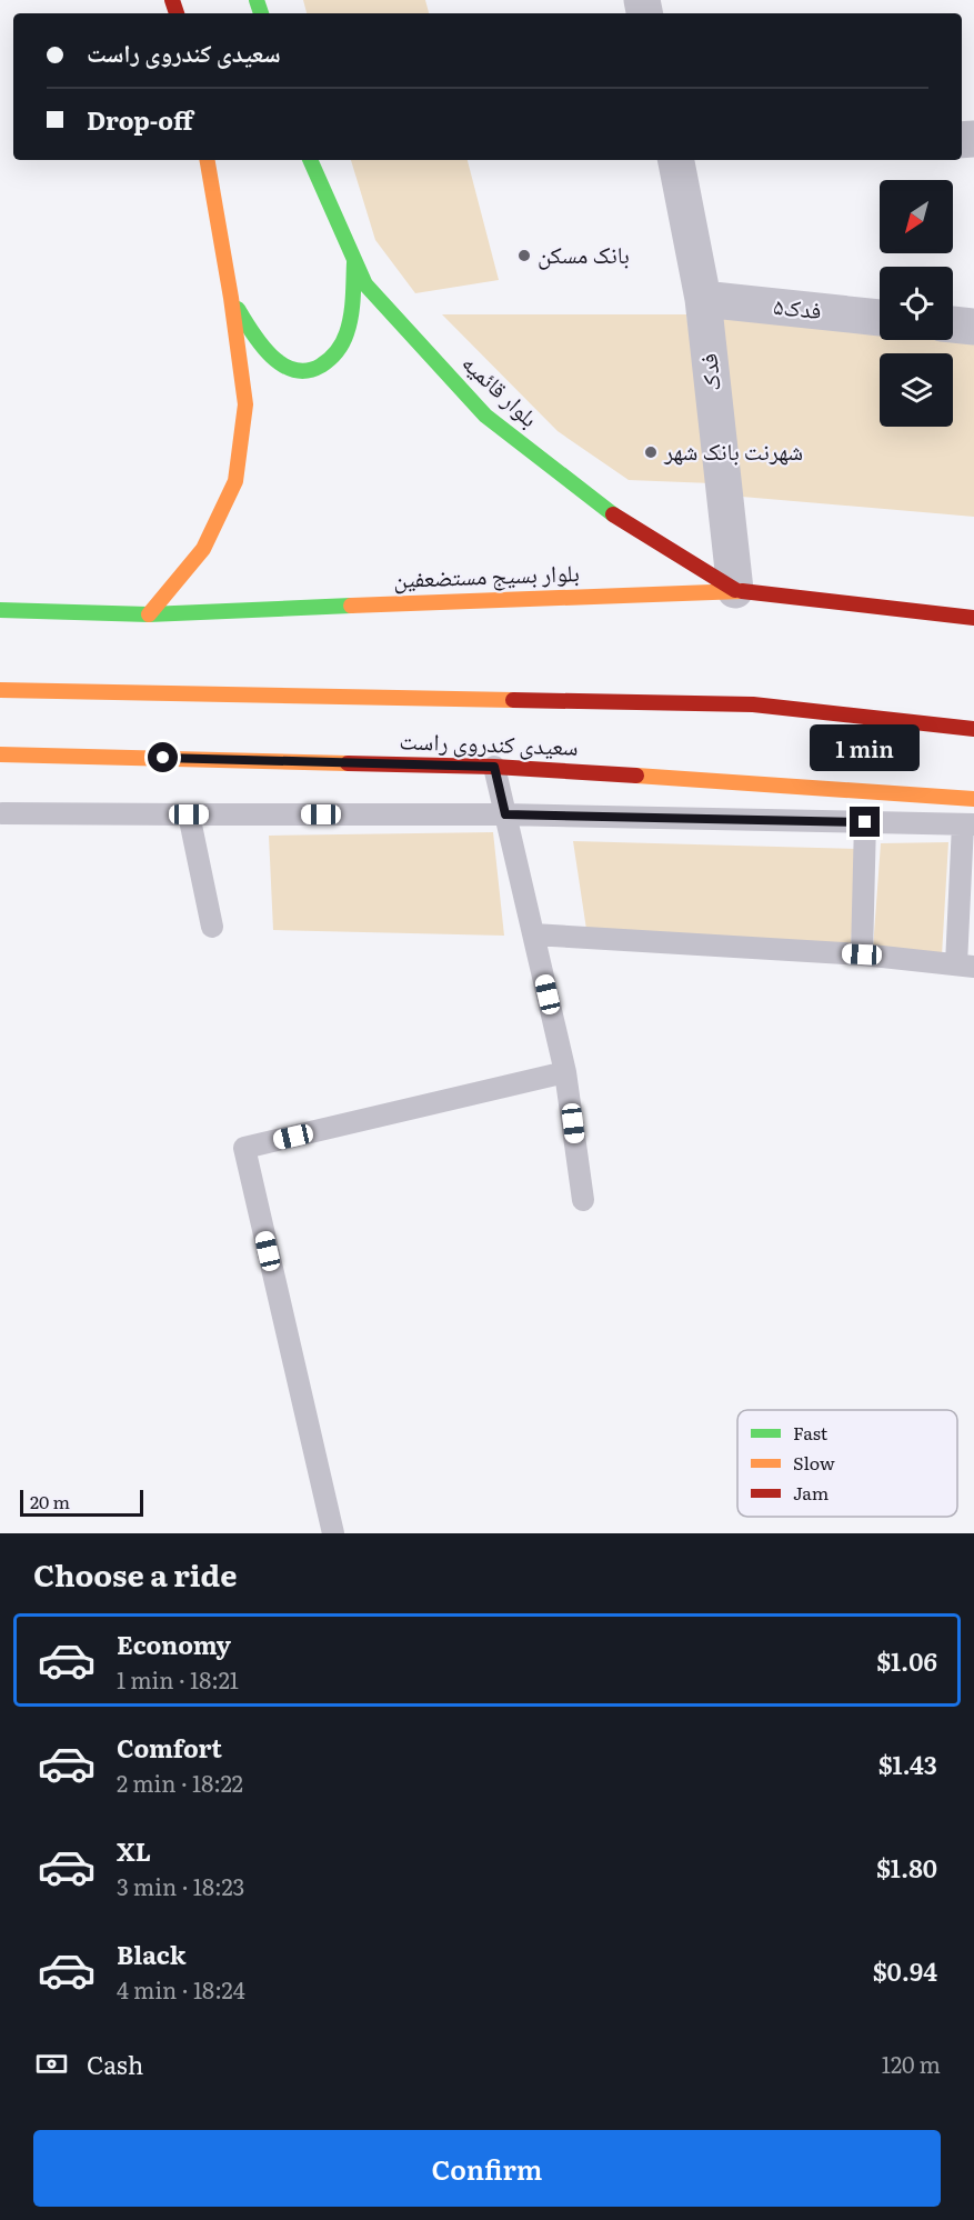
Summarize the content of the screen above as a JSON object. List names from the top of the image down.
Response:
{
  "streets": {
    "main road": ["بلوار قائمیه", "بلوار بسیج مستضعفین", "سعیدی کندروی راست"],
    "street": ["فدک۵", "فدک"]
  },
  "crossings": [
    ["فدک۵", "فدک"],
    ["فدک", "بلوار قائمیه"],
    ["فدک", "بلوار بسیج مستضعفین"],
    ["بلوار قائمیه", "بلوار بسیج مستضعفین"]
  ],
  "places": ["بانک مسکن", "شهرنت بانک شهر"],
  "legend": ["Fast", "Slow", "Jam"],
  "scale_bar": "20 m",
  "north": "bottom left",
  "page": {
    "banner": ["سعیدی کندروی راست", "Drop-off"],
    "bubble": "1 min",
    "scale": "20 m",
    "heading": "Choose a ride",
    "list": [
      {
        "name": "Economy",
        "note": "1 min · 18:21",
        "value": "$1.06"
      },
      {
        "name": "Comfort",
        "note": "2 min · 18:22",
        "value": "$1.43"
      },
      {
        "name": "XL",
        "note": "3 min · 18:23",
        "value": "$1.80"
      },
      {
        "name": "Black",
        "note": "4 min · 18:24",
        "value": "$0.94"
      }
    ],
    "pay": ["Cash", "120 m"],
    "buttons": "Confirm"
  }
}
